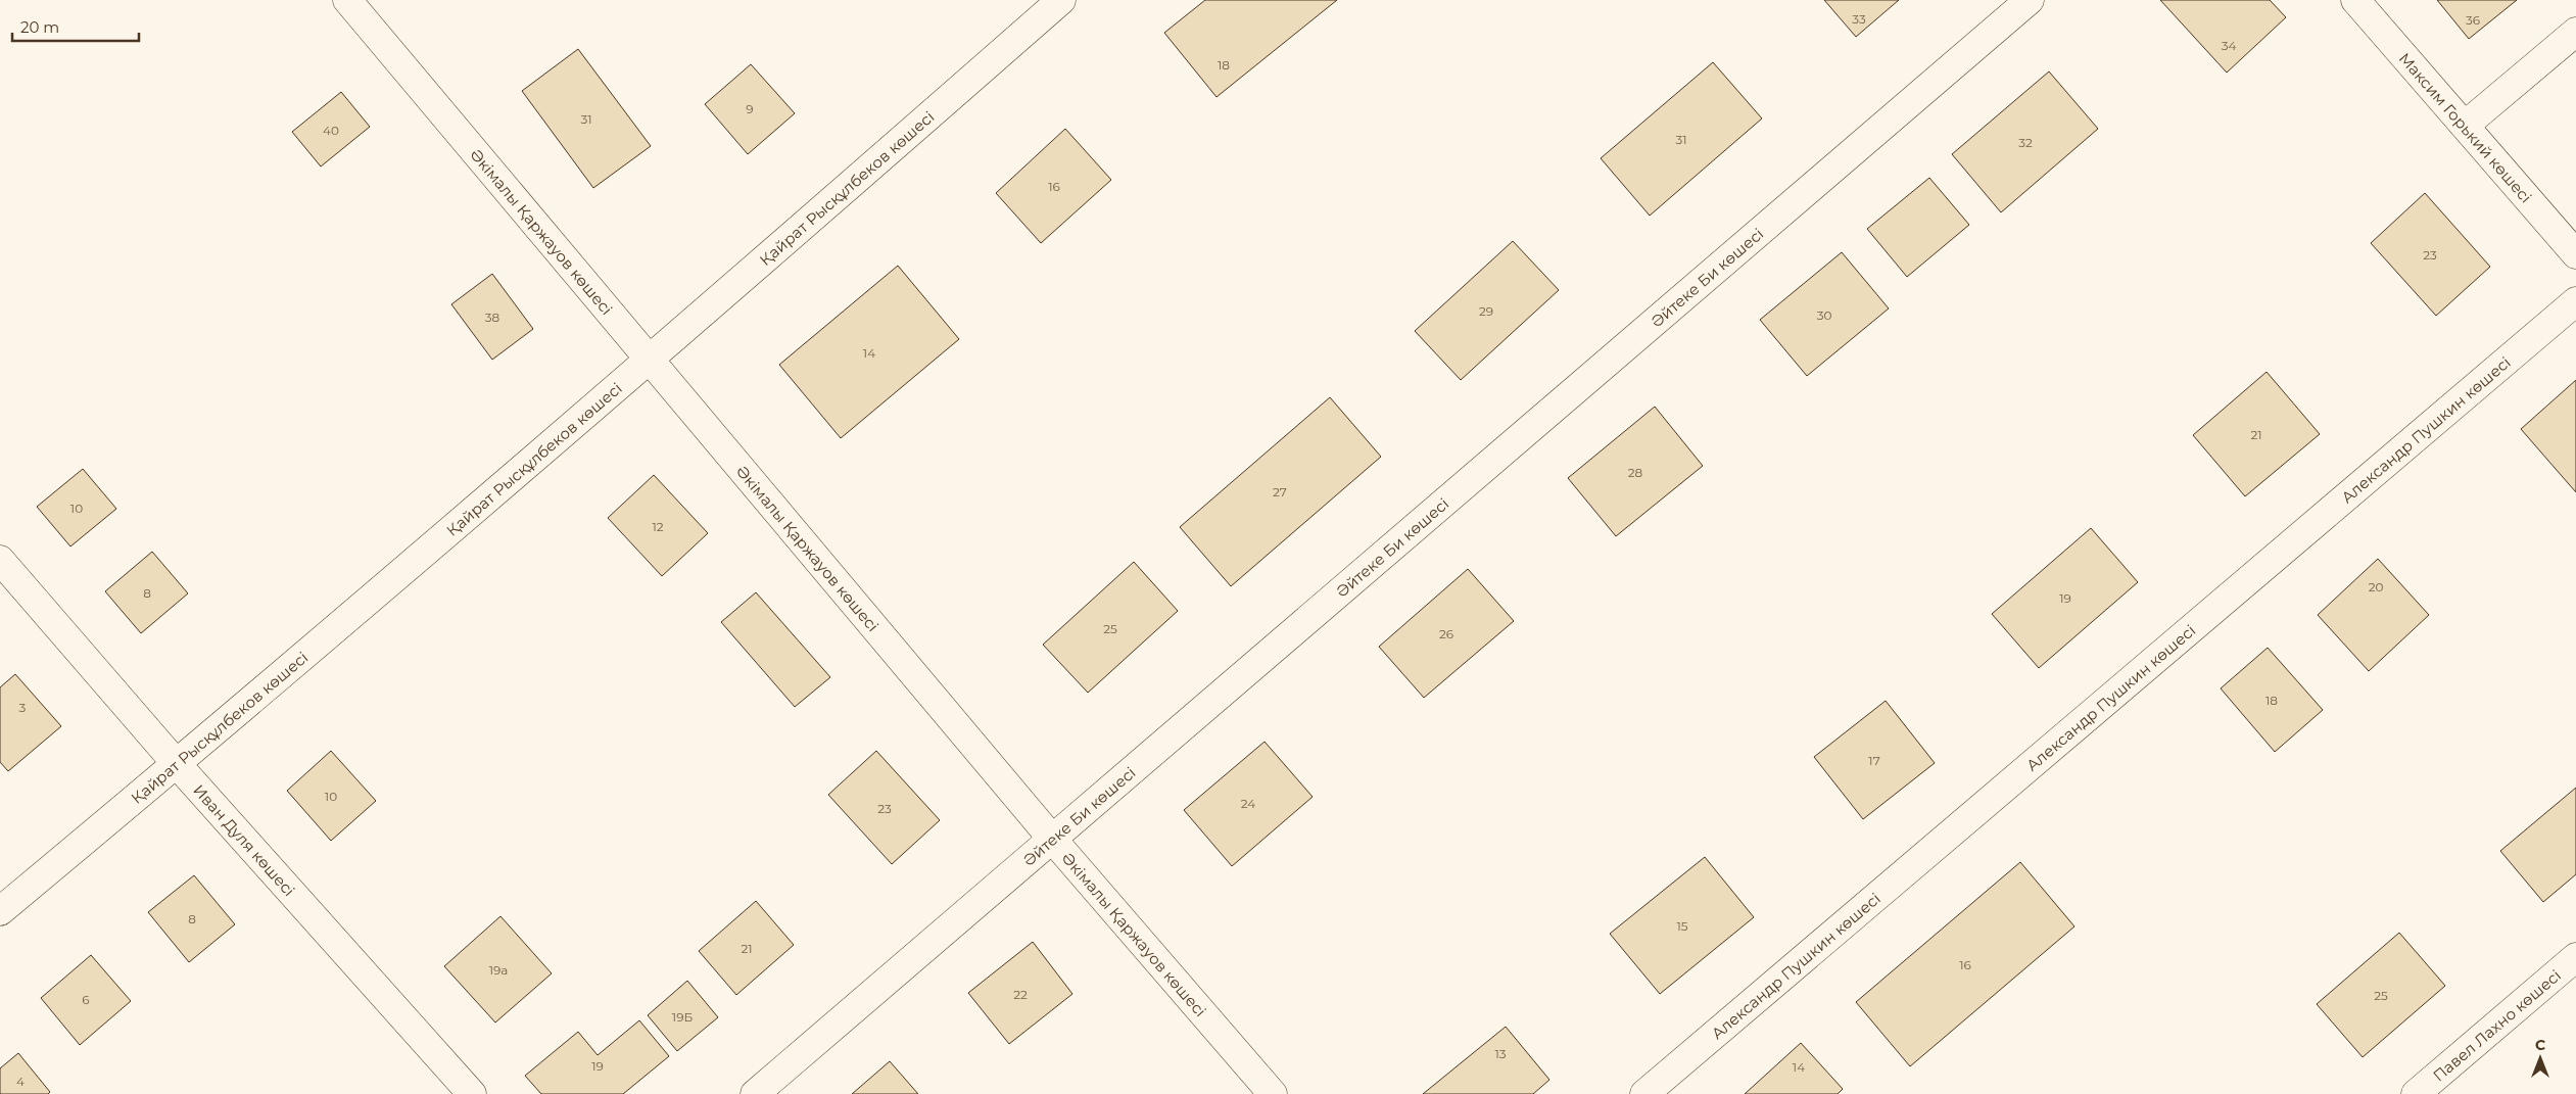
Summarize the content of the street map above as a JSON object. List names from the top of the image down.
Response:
{
  "streets": {
    "street": [
      "Максим Горький көшесі",
      "Қайрат Рысқұлбеков көшесі",
      "Әкімалы Қаржауов көшесі",
      "Әйтеке Би көшесі",
      "Александр Пушкин көшесі",
      "Иван Дуля көшесі",
      "Павел Лахно көшесі"
    ]
  },
  "crossings": [
    ["Қайрат Рысқұлбеков көшесі", "Әкімалы Қаржауов көшесі"],
    ["Қайрат Рысқұлбеков көшесі", "Иван Дуля көшесі"],
    ["Әкімалы Қаржауов көшесі", "Әйтеке Би көшесі"]
  ],
  "house_numbers": [
    "33",
    "36",
    "34",
    "18",
    "9",
    "31",
    "40",
    "31",
    "32",
    "16",
    "23",
    "29",
    "30",
    "38",
    "14",
    "21",
    "28",
    "27",
    "10",
    "12",
    "20",
    "8",
    "19",
    "25",
    "26",
    "18",
    "3",
    "17",
    "10",
    "24",
    "23",
    "8",
    "15",
    "21",
    "16",
    "19а",
    "22",
    "25",
    "6",
    "19Б",
    "13",
    "19",
    "14",
    "4"
  ],
  "scale_bar": "20 m",
  "north": "top"
}
